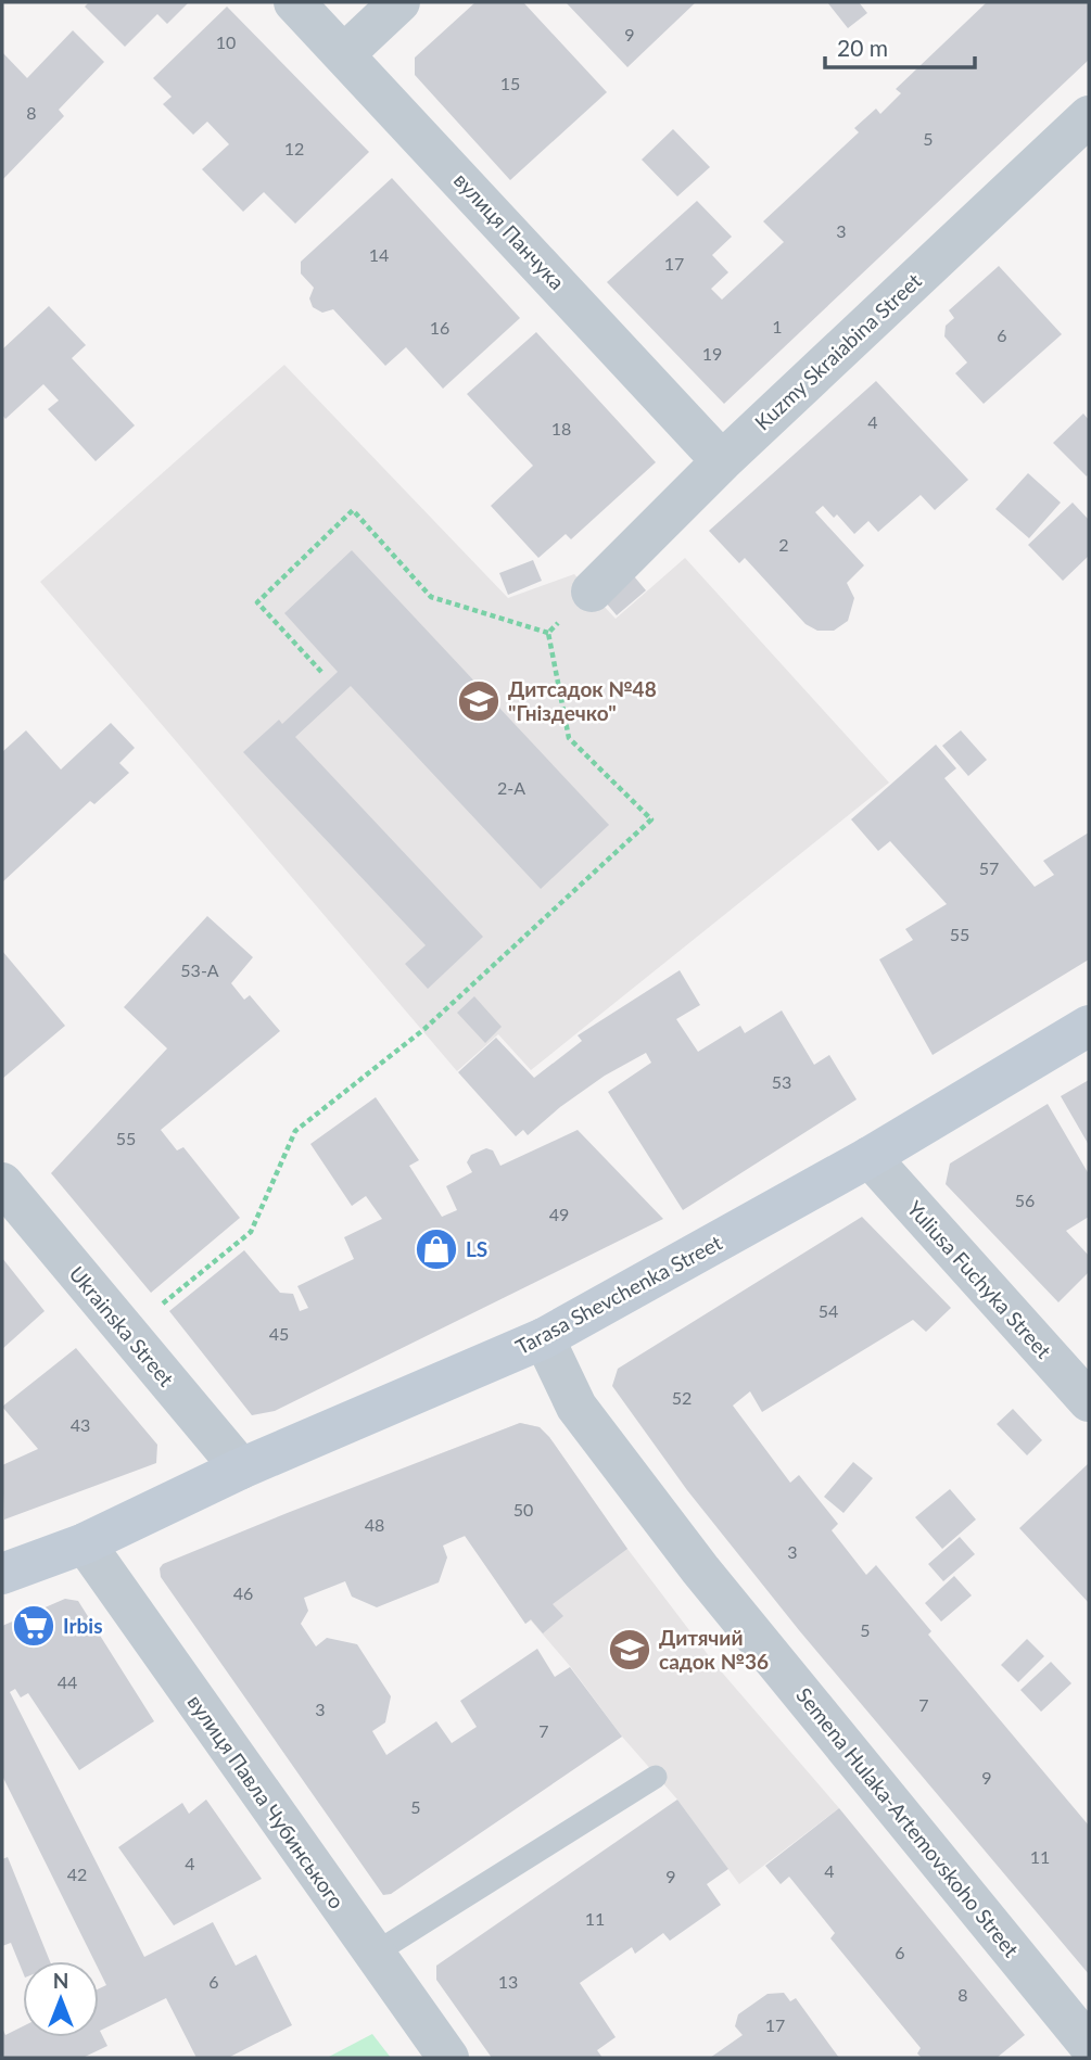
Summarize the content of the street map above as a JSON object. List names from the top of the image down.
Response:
{
  "streets": {
    "street": [
      "вулиця Панчука",
      "Kuzmy Skraiabina Street",
      "Yuliusa Fuchyka Street",
      "Tarasa Shevchenka Street",
      "Ukrainska Street",
      "вулиця Павла Чубинського",
      "Semena Hulaka-Artemovskoho Street"
    ]
  },
  "crossings": [
    ["вулиця Панчука", "Kuzmy Skraiabina Street"],
    ["Yuliusa Fuchyka Street", "Tarasa Shevchenka Street"],
    ["Tarasa Shevchenka Street", "Ukrainska Street"],
    ["Tarasa Shevchenka Street", "вулиця Павла Чубинського"],
    ["Tarasa Shevchenka Street", "Semena Hulaka-Artemovskoho Street"]
  ],
  "places": {
    "school or university": ["Дитсадок №48 \"Гніздечко\"", "Дитячий садок №36"],
    "shop": ["LS"],
    "supermarket": ["Irbis"]
  },
  "house_numbers": [
    "9",
    "10",
    "15",
    "8",
    "5",
    "12",
    "3",
    "14",
    "17",
    "1",
    "16",
    "6",
    "19",
    "4",
    "18",
    "2",
    "2-А",
    "57",
    "55",
    "53-А",
    "53",
    "55",
    "56",
    "49",
    "54",
    "45",
    "52",
    "43",
    "50",
    "48",
    "3",
    "46",
    "5",
    "44",
    "7",
    "3",
    "7",
    "9",
    "5",
    "11",
    "4",
    "4",
    "42",
    "9",
    "11",
    "6",
    "6",
    "13",
    "8",
    "17"
  ],
  "scale_bar": "20 m",
  "north": "top"
}
